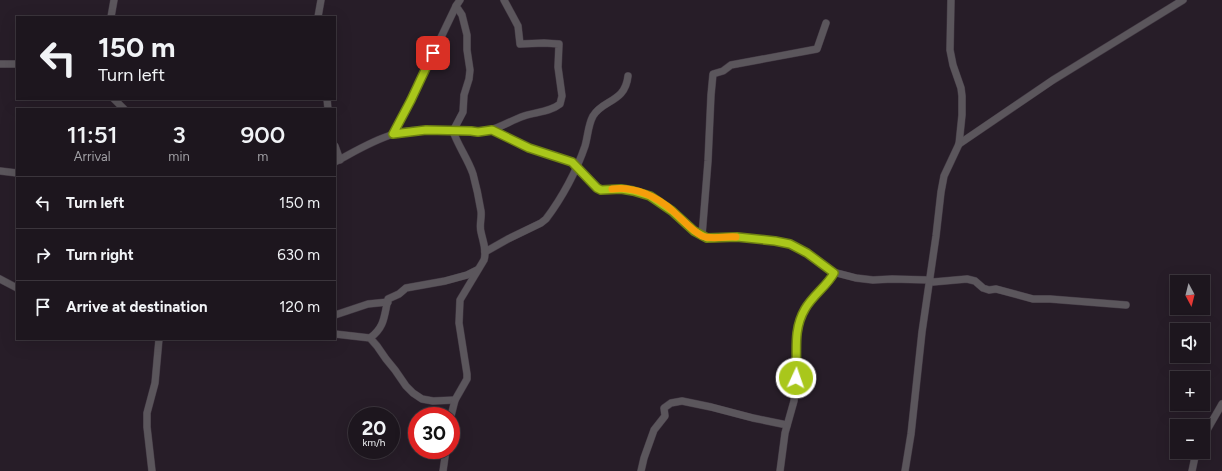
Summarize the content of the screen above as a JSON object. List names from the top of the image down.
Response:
{
  "north": "bottom",
  "page": {
    "turn": ["150 m", "Turn left"],
    "eta": [
      "11:51",
      "Arrival",
      "3",
      "min",
      "900",
      "m"
    ],
    "list": [
      {
        "name": "Turn left",
        "value": "150 m"
      },
      {
        "name": "Turn right",
        "value": "630 m"
      },
      {
        "name": "Arrive at destination",
        "value": "120 m"
      }
    ],
    "map_buttons": ["+", "−"],
    "speed": "20 km/h",
    "limit": "30"
  }
}
